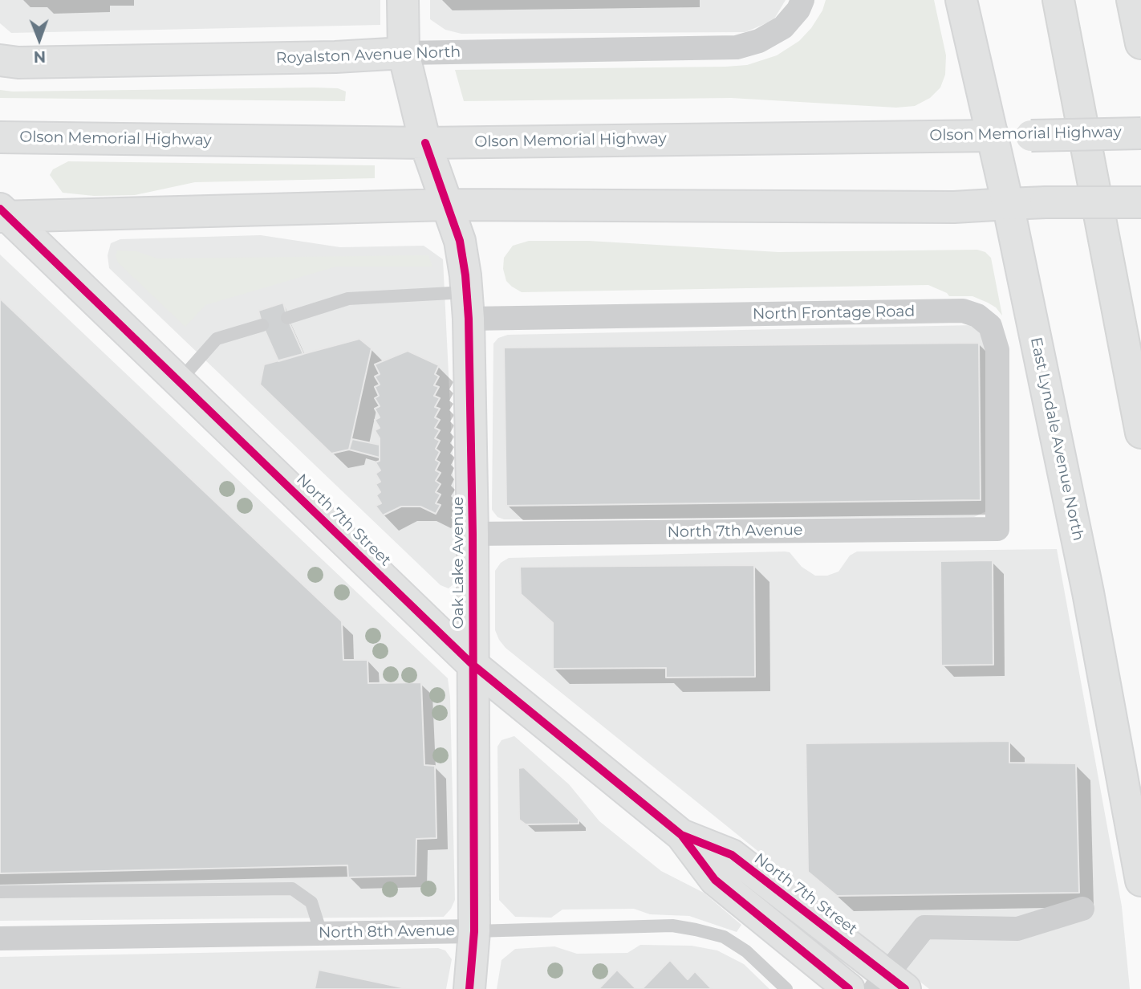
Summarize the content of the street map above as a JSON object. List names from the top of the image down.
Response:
{
  "streets": {
    "main road": [
      "Royalston Avenue North",
      "Olson Memorial Highway",
      "East Lyndale Avenue North",
      "North 7th Street",
      "Oak Lake Avenue"
    ],
    "street": ["North Frontage Road", "North 7th Avenue", "North 8th Avenue"]
  },
  "crossings": [
    ["Royalston Avenue North", "Oak Lake Avenue"],
    ["Olson Memorial Highway", "East Lyndale Avenue North"],
    ["Olson Memorial Highway", "Oak Lake Avenue"],
    ["North Frontage Road", "North 7th Avenue"],
    ["North Frontage Road", "Oak Lake Avenue"],
    ["North 7th Street", "Oak Lake Avenue"],
    ["North 7th Avenue", "Oak Lake Avenue"],
    ["Oak Lake Avenue", "North 8th Avenue"]
  ],
  "north": "bottom"
}
